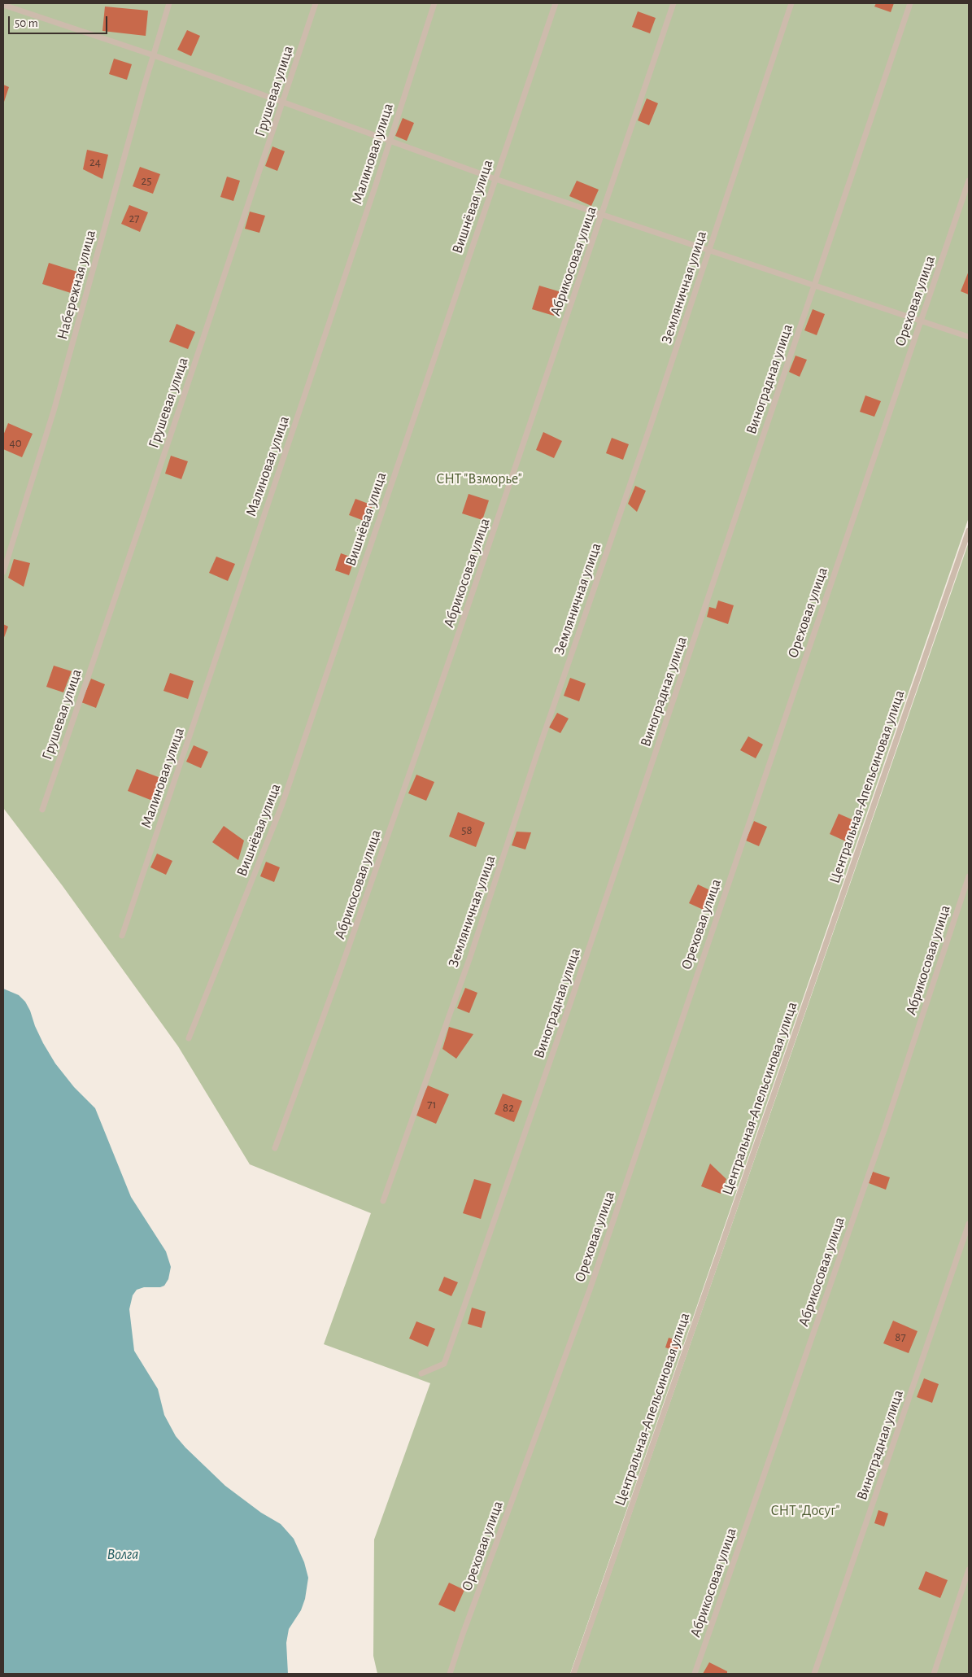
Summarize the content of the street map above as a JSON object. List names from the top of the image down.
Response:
{
  "streets": {
    "lane": [
      "Грушевая улица",
      "Малиновая улица",
      "Вишнёвая улица",
      "Абрикосовая улица",
      "Набережная улица",
      "Земляничная улица",
      "Ореховая улица",
      "Виноградная улица",
      "Центральная-Апельсиновая улица"
    ]
  },
  "water": ["Волга"],
  "parks": ["СНТ \"Взморье\"", "СНТ \"Досуг\""],
  "house_numbers": [
    "24",
    "25",
    "27",
    "40",
    "58",
    "71",
    "82",
    "87"
  ],
  "scale_bar": "50 m"
}
